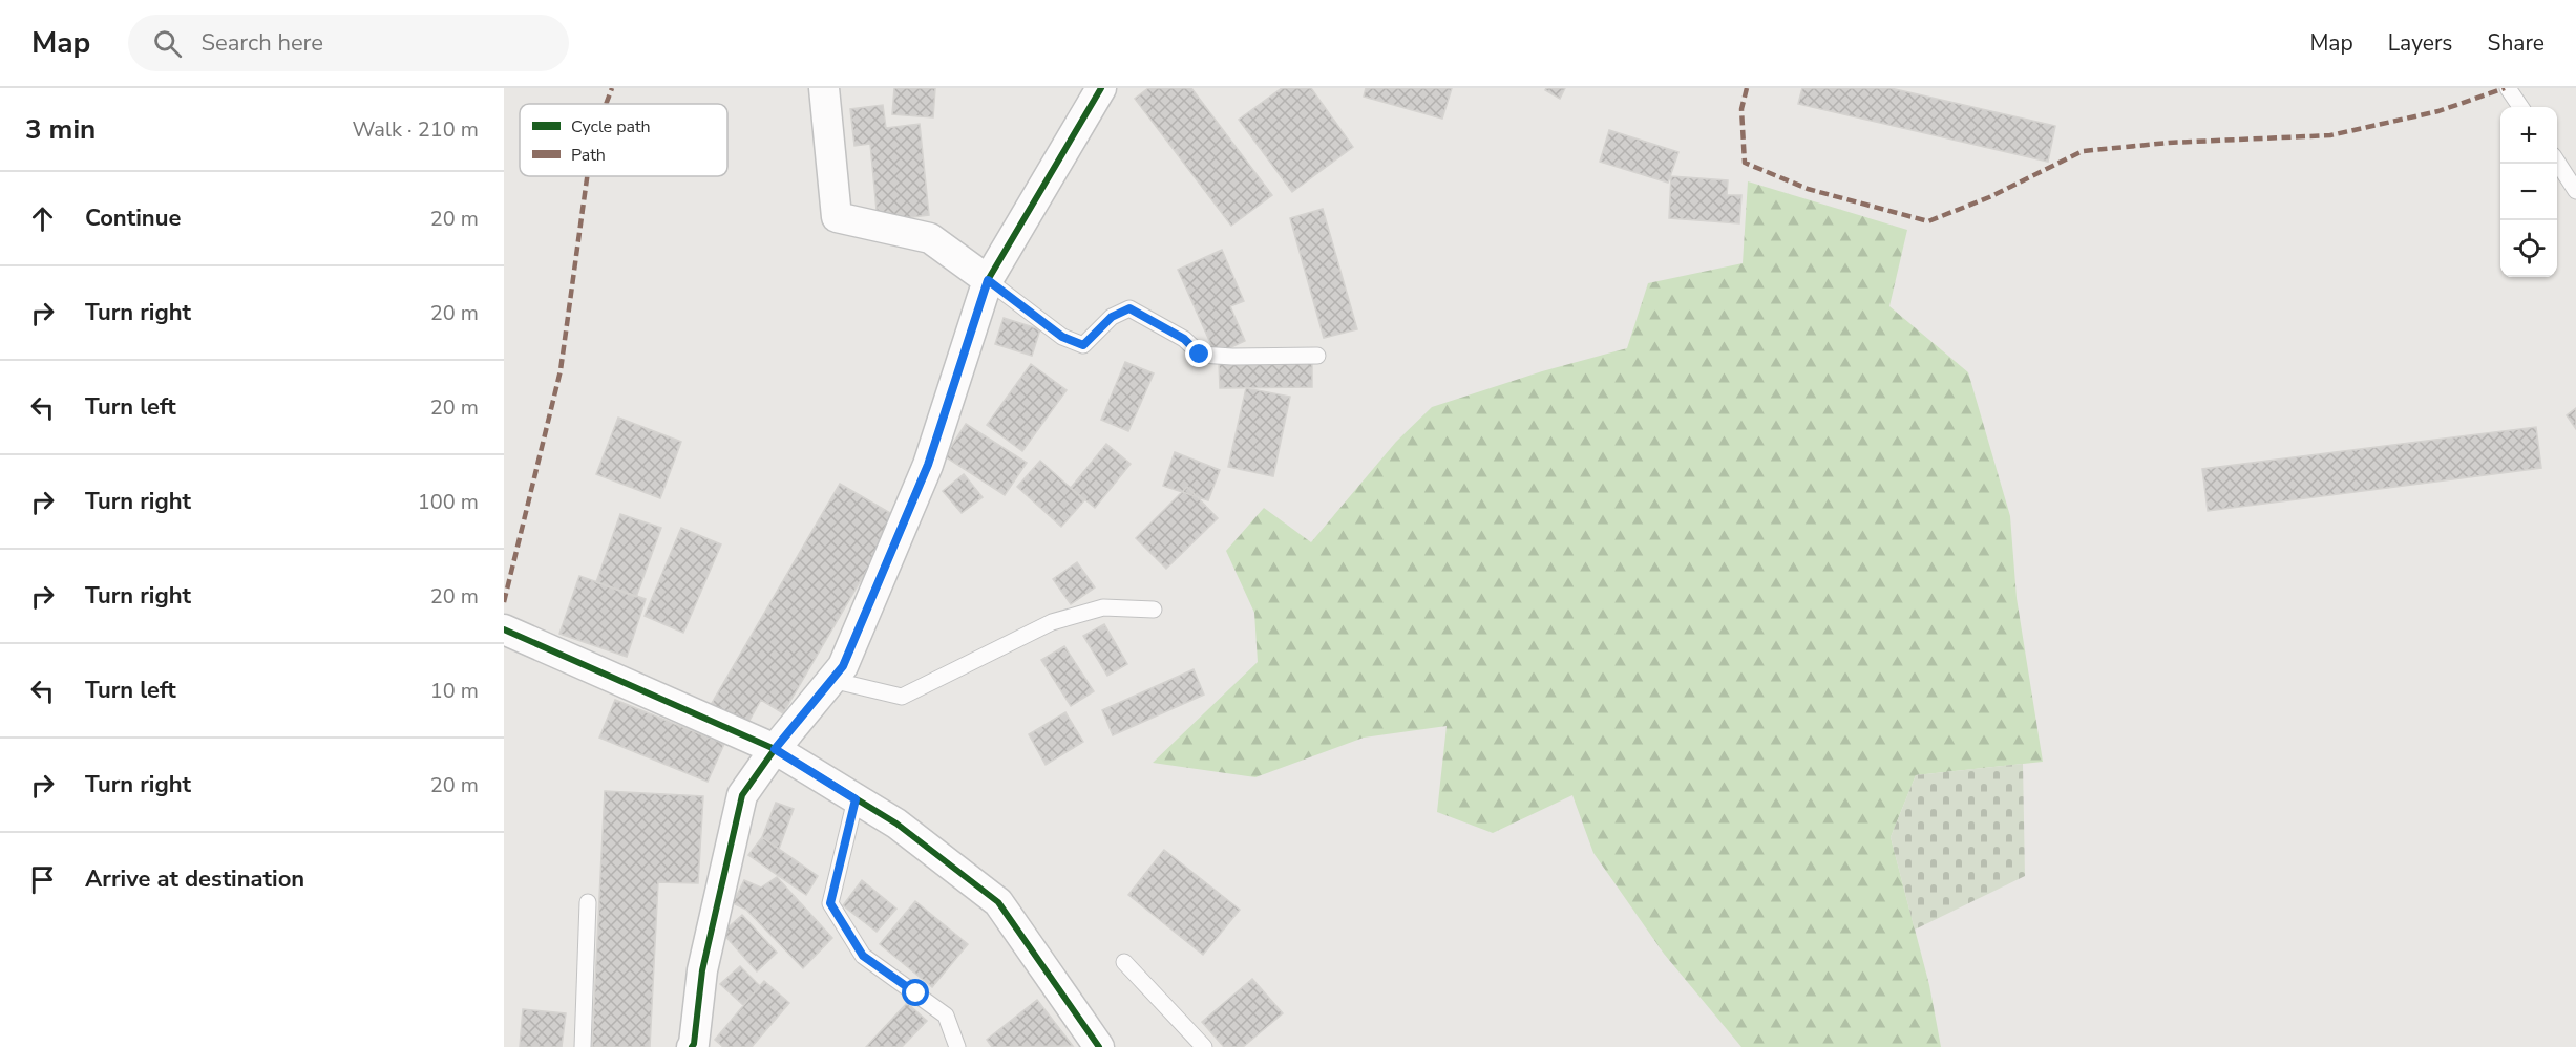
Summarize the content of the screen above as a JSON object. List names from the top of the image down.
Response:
{
  "legend": ["Cycle path", "Path"],
  "page": {
    "header": "Map",
    "search": "Search here",
    "nav": ["Map", "Layers", "Share"],
    "heading": ["3 min", "Walk · 210 m"],
    "map_buttons": ["+", "−"],
    "list": [
      ["Continue", "20 m"],
      ["Turn right", "20 m"],
      ["Turn left", "20 m"],
      ["Turn right", "100 m"],
      ["Turn right", "20 m"],
      ["Turn left", "10 m"],
      ["Turn right", "20 m"],
      "Arrive at destination"
    ]
  }
}
